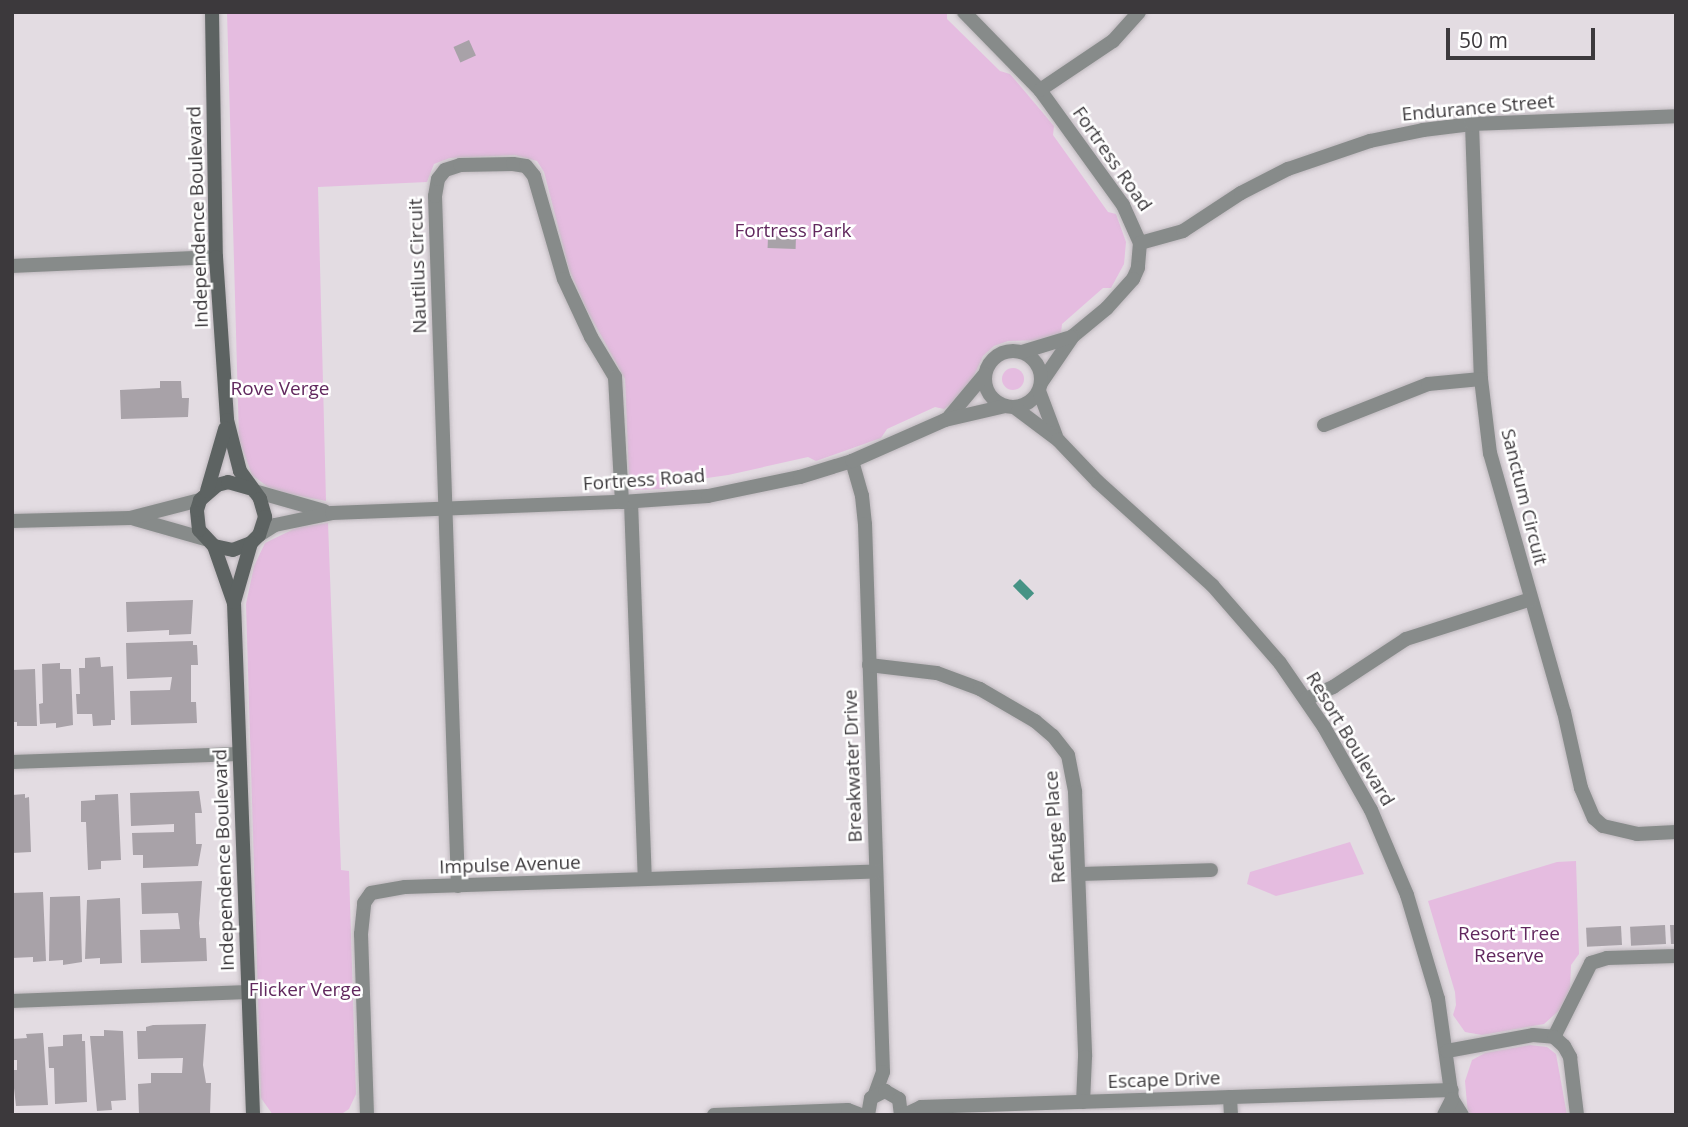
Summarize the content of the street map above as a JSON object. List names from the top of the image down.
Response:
{
  "streets": {
    "street": [
      "Endurance Street",
      "Fortress Road",
      "Independence Boulevard",
      "Nautilus Circuit",
      "Sanctum Circuit",
      "Resort Boulevard",
      "Breakwater Drive",
      "Refuge Place",
      "Impulse Avenue",
      "Escape Drive"
    ]
  },
  "crossings": [
    ["Endurance Street", "Fortress Road"],
    ["Endurance Street", "Sanctum Circuit"],
    ["Fortress Road", "Independence Boulevard"],
    ["Fortress Road", "Nautilus Circuit"],
    ["Fortress Road", "Resort Boulevard"],
    ["Fortress Road", "Breakwater Drive"],
    ["Nautilus Circuit", "Impulse Avenue"],
    ["Resort Boulevard", "Escape Drive"],
    ["Breakwater Drive", "Refuge Place"],
    ["Breakwater Drive", "Impulse Avenue"],
    ["Breakwater Drive", "Escape Drive"],
    ["Refuge Place", "Escape Drive"]
  ],
  "parks": [
    "Fortress Park",
    "Rove Verge",
    "Resort Tree Reserve",
    "Flicker Verge"
  ],
  "scale_bar": "50 m"
}
